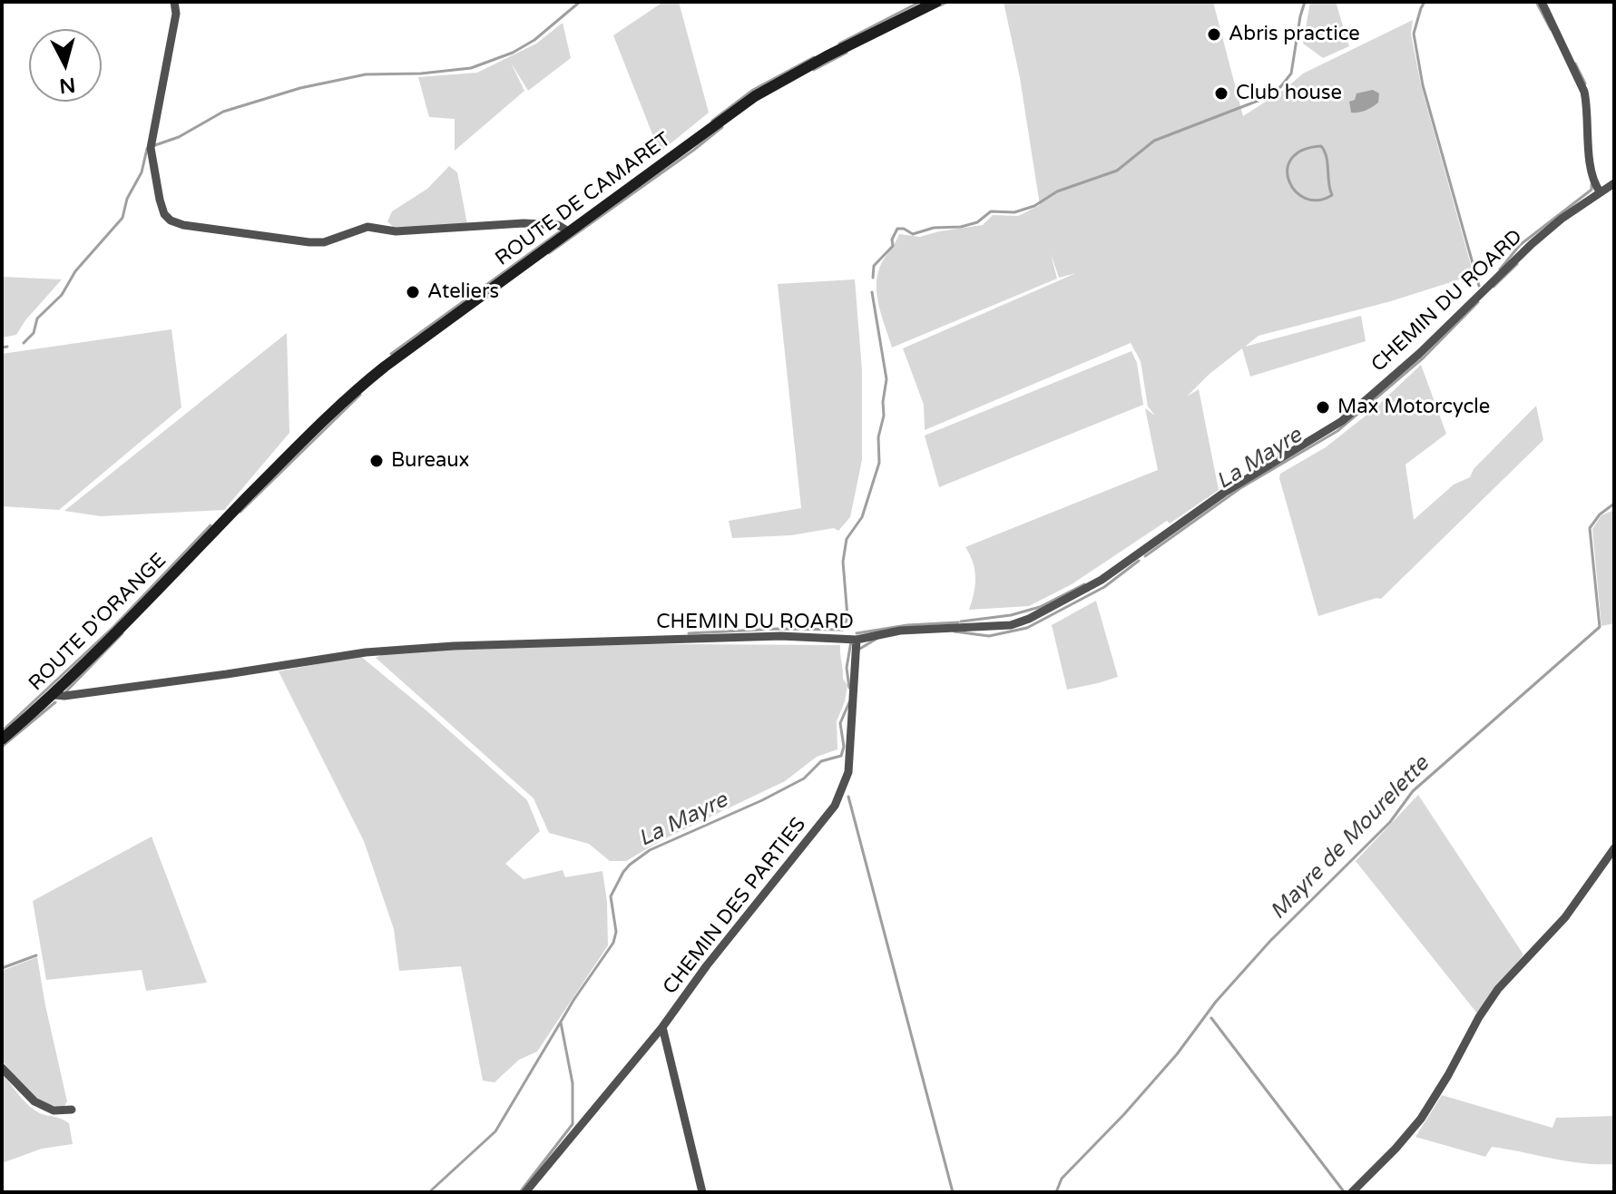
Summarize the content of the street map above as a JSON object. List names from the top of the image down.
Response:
{
  "streets": {
    "main road": ["ROUTE DE CAMARET", "ROUTE D'ORANGE"],
    "street": ["CHEMIN DU ROARD", "CHEMIN DES PARTIES"]
  },
  "crossings": [
    ["ROUTE DE CAMARET", "ROUTE D'ORANGE"],
    ["CHEMIN DU ROARD", "ROUTE D'ORANGE"],
    ["CHEMIN DU ROARD", "CHEMIN DES PARTIES"]
  ],
  "water": ["La Mayre", "Mayre de Mourelette"],
  "places": [
    "Abris practice",
    "Club house",
    "Ateliers",
    "Max Motorcycle",
    "Bureaux"
  ],
  "north": "bottom"
}
